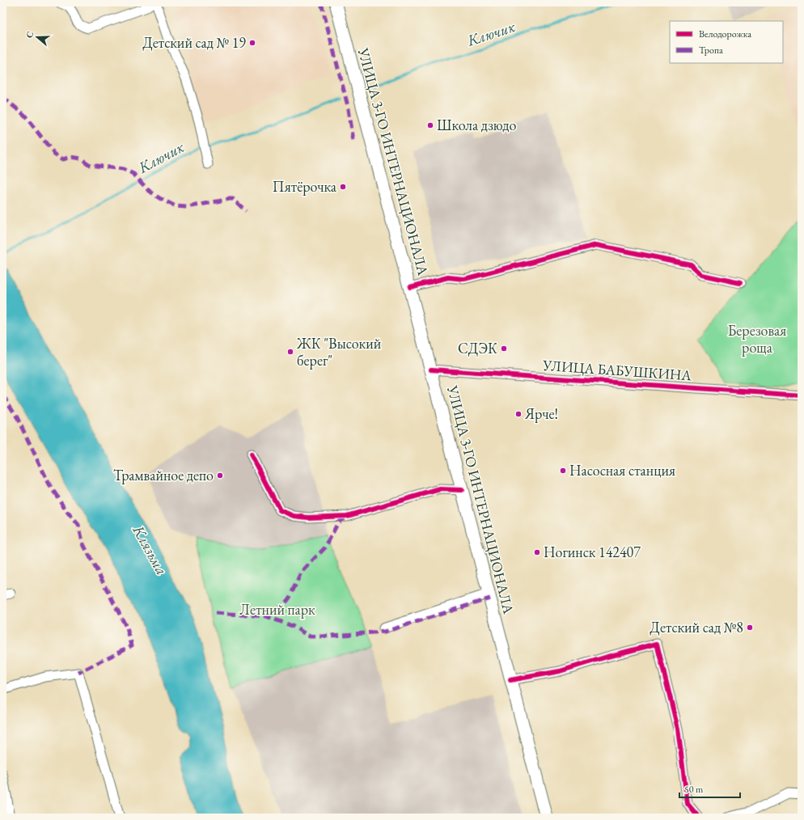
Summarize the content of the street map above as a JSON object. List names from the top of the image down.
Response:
{
  "streets": {
    "main road": ["УЛИЦА 3-ГО ИНТЕРНАЦИОНАЛА"],
    "street": ["УЛИЦА БАБУШКИНА"]
  },
  "crossings": [
    ["УЛИЦА 3-ГО ИНТЕРНАЦИОНАЛА", "УЛИЦА БАБУШКИНА"]
  ],
  "water": ["Ключик", "Клязьма"],
  "parks": ["Березовая роща", "Летний парк"],
  "places": [
    "Детский сад № 19",
    "Школа дзюдо",
    "Пятёрочка",
    "СДЭК",
    "ЖК \"Высокий берег\"",
    "Ярче!",
    "Насосная станция",
    "Трамвайное депо",
    "Ногинск 142407",
    "Детский сад №8"
  ],
  "legend": ["Велодорожка", "Тропа"],
  "scale_bar": "50 m",
  "north": "left"
}
